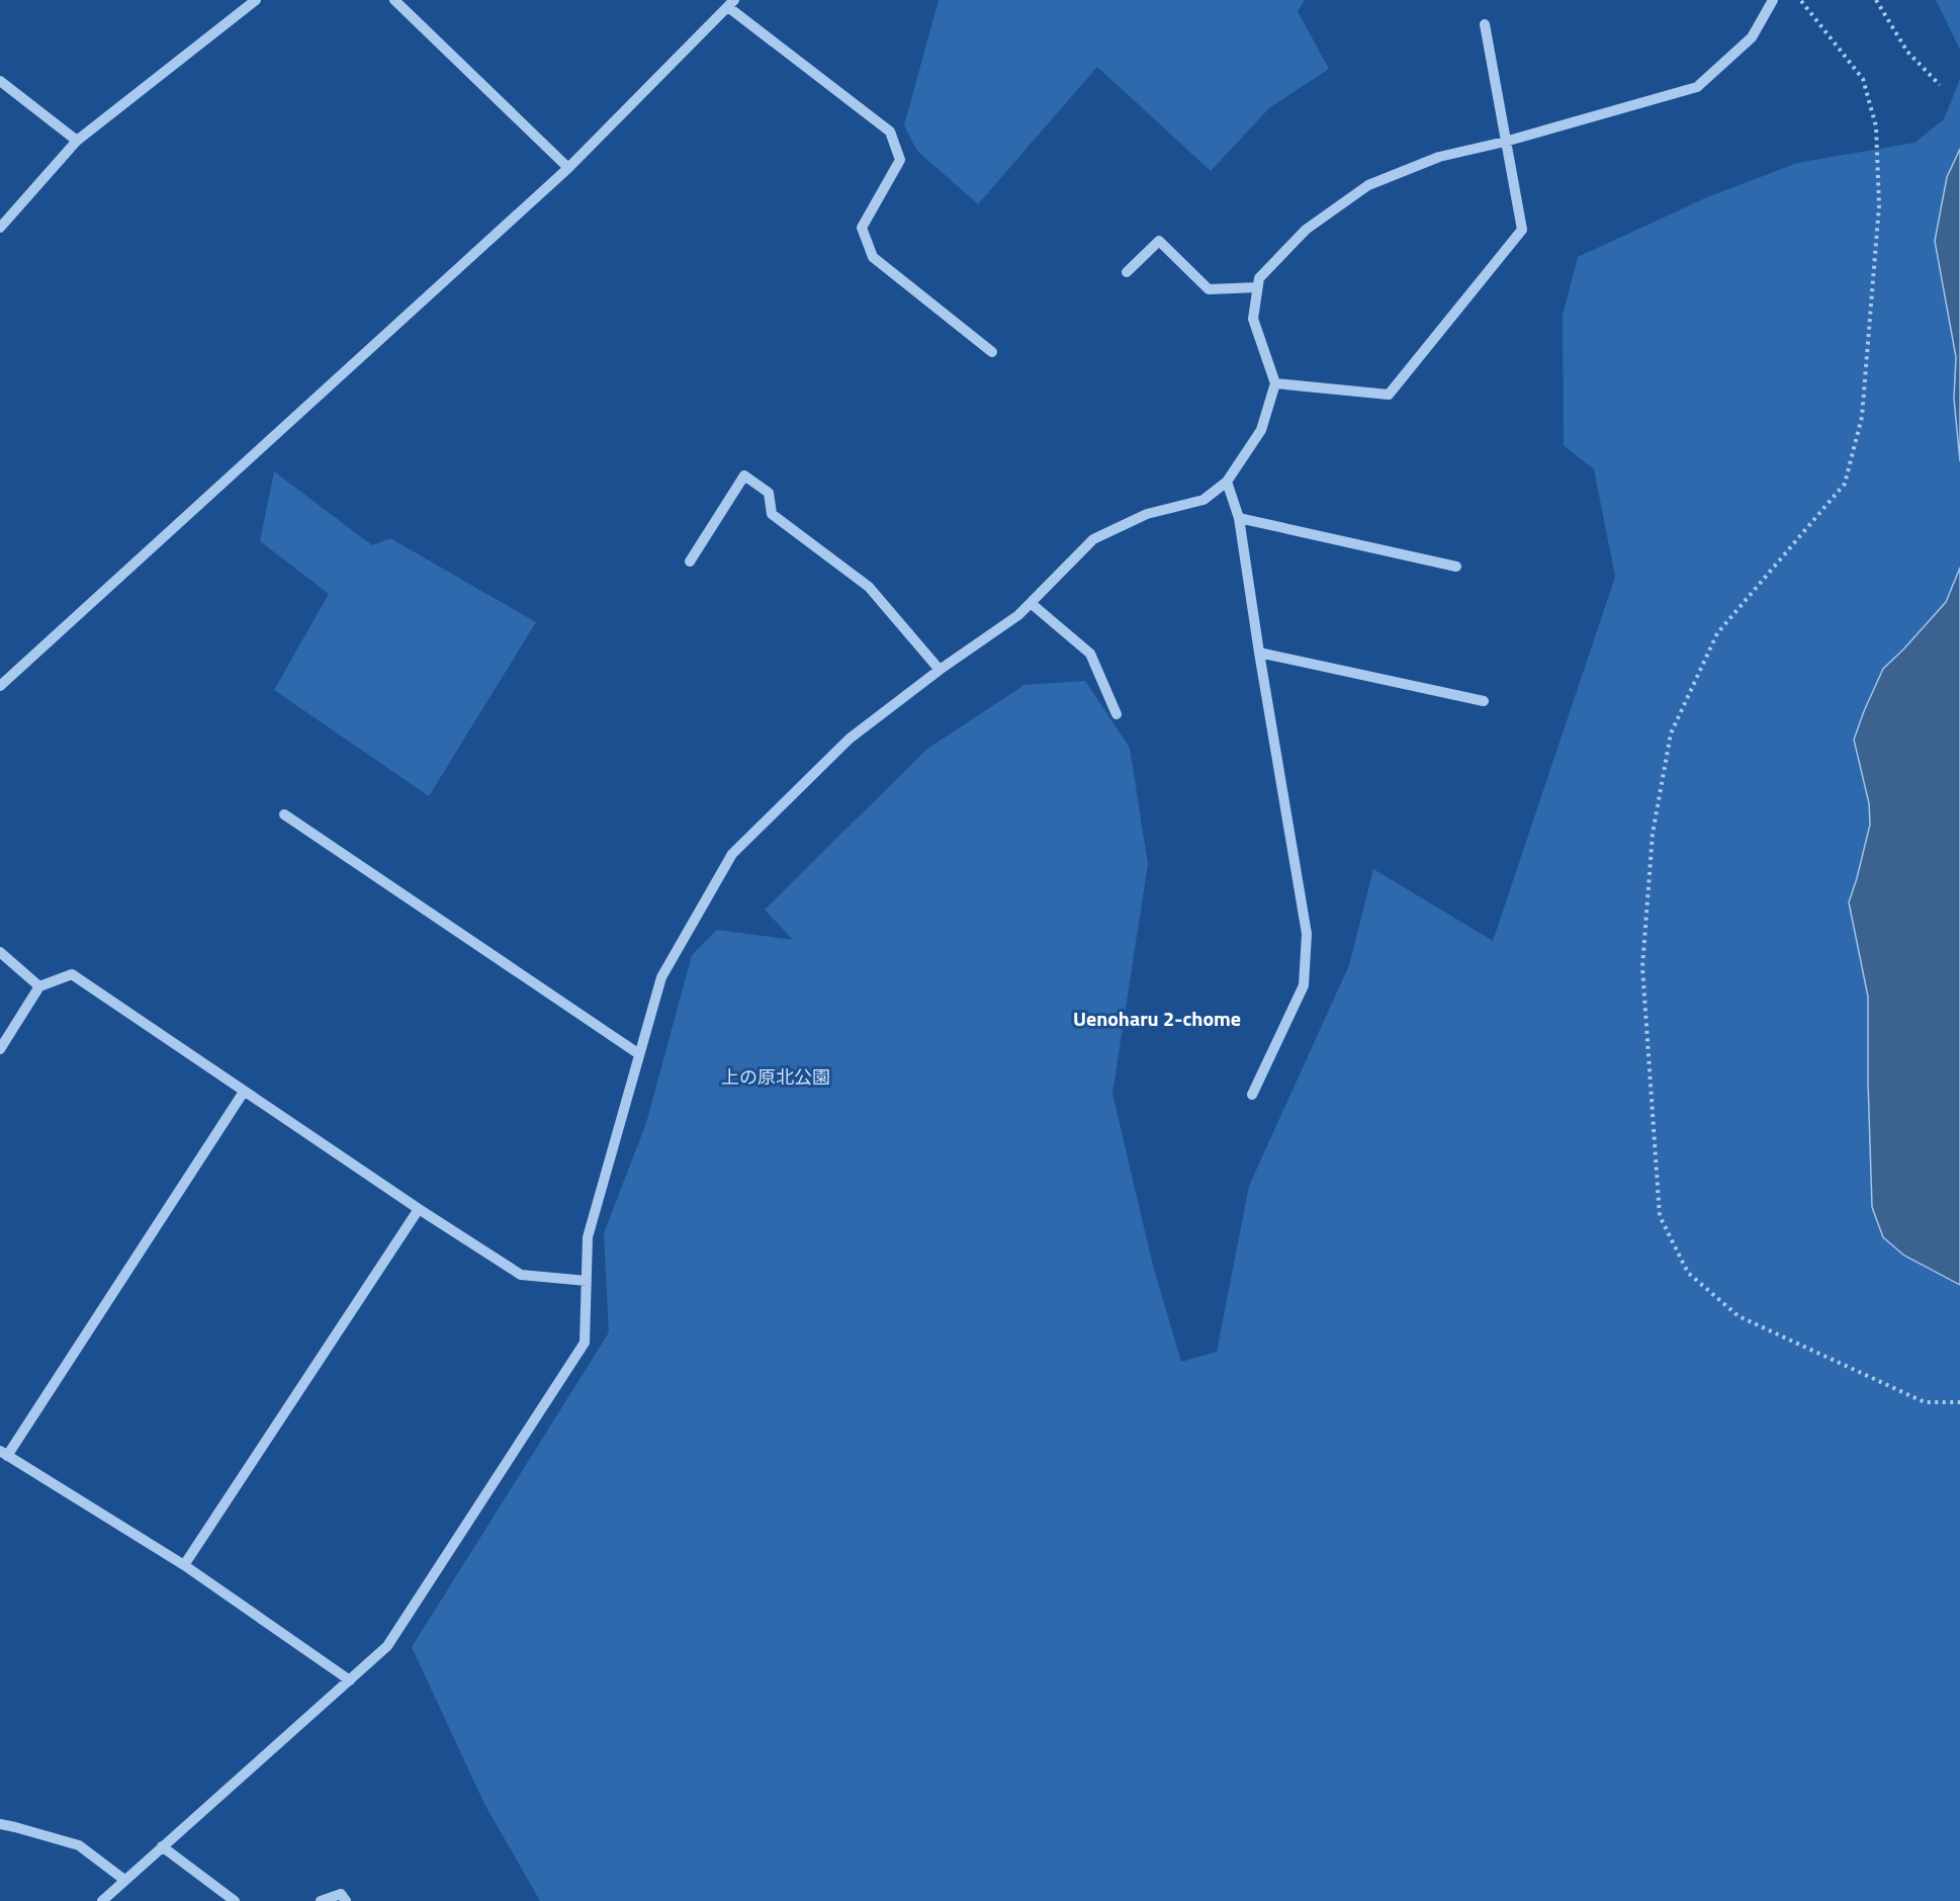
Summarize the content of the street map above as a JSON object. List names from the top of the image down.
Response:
{
  "districts": ["Uenoharu 2-chome"],
  "parks": ["上の原北公園"]
}
